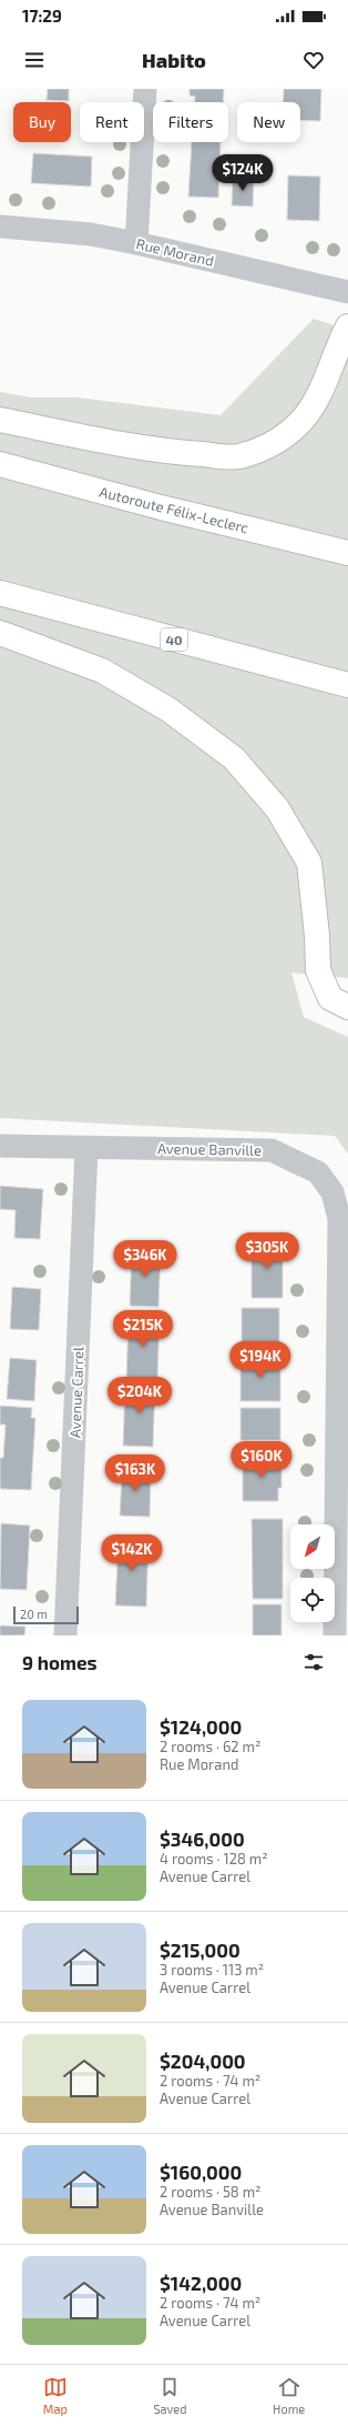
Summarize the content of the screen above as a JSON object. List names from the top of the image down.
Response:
{
  "streets": {
    "highway": ["Autoroute Félix-Leclerc", "40"],
    "street": ["Rue Morand", "Avenue Banville", "Avenue Carrel"]
  },
  "crossings": [
    ["Avenue Banville", "Avenue Carrel"]
  ],
  "scale_bar": "20 m",
  "north": "bottom left",
  "page": {
    "status": "17:29",
    "header": "Habito",
    "chip": [
      "Buy",
      "Rent",
      "Filters",
      "New"
    ],
    "price": [
      "$124K",
      "$305K",
      "$346K",
      "$215K",
      "$194K",
      "$204K",
      "$160K",
      "$163K",
      "$142K"
    ],
    "scale": "20 m",
    "heading": "9 homes",
    "list": [
      {
        "name": "$124,000",
        "note": "2 rooms · 62 m² · Rue Morand"
      },
      {
        "name": "$346,000",
        "note": "4 rooms · 128 m² · Avenue Carrel"
      },
      {
        "name": "$215,000",
        "note": "3 rooms · 113 m² · Avenue Carrel"
      },
      {
        "name": "$204,000",
        "note": "2 rooms · 74 m² · Avenue Carrel"
      },
      {
        "name": "$160,000",
        "note": "2 rooms · 58 m² · Avenue Banville"
      },
      {
        "name": "$142,000",
        "note": "2 rooms · 74 m² · Avenue Carrel"
      }
    ],
    "tabs": ["Map", "Saved", "Home"]
  }
}
